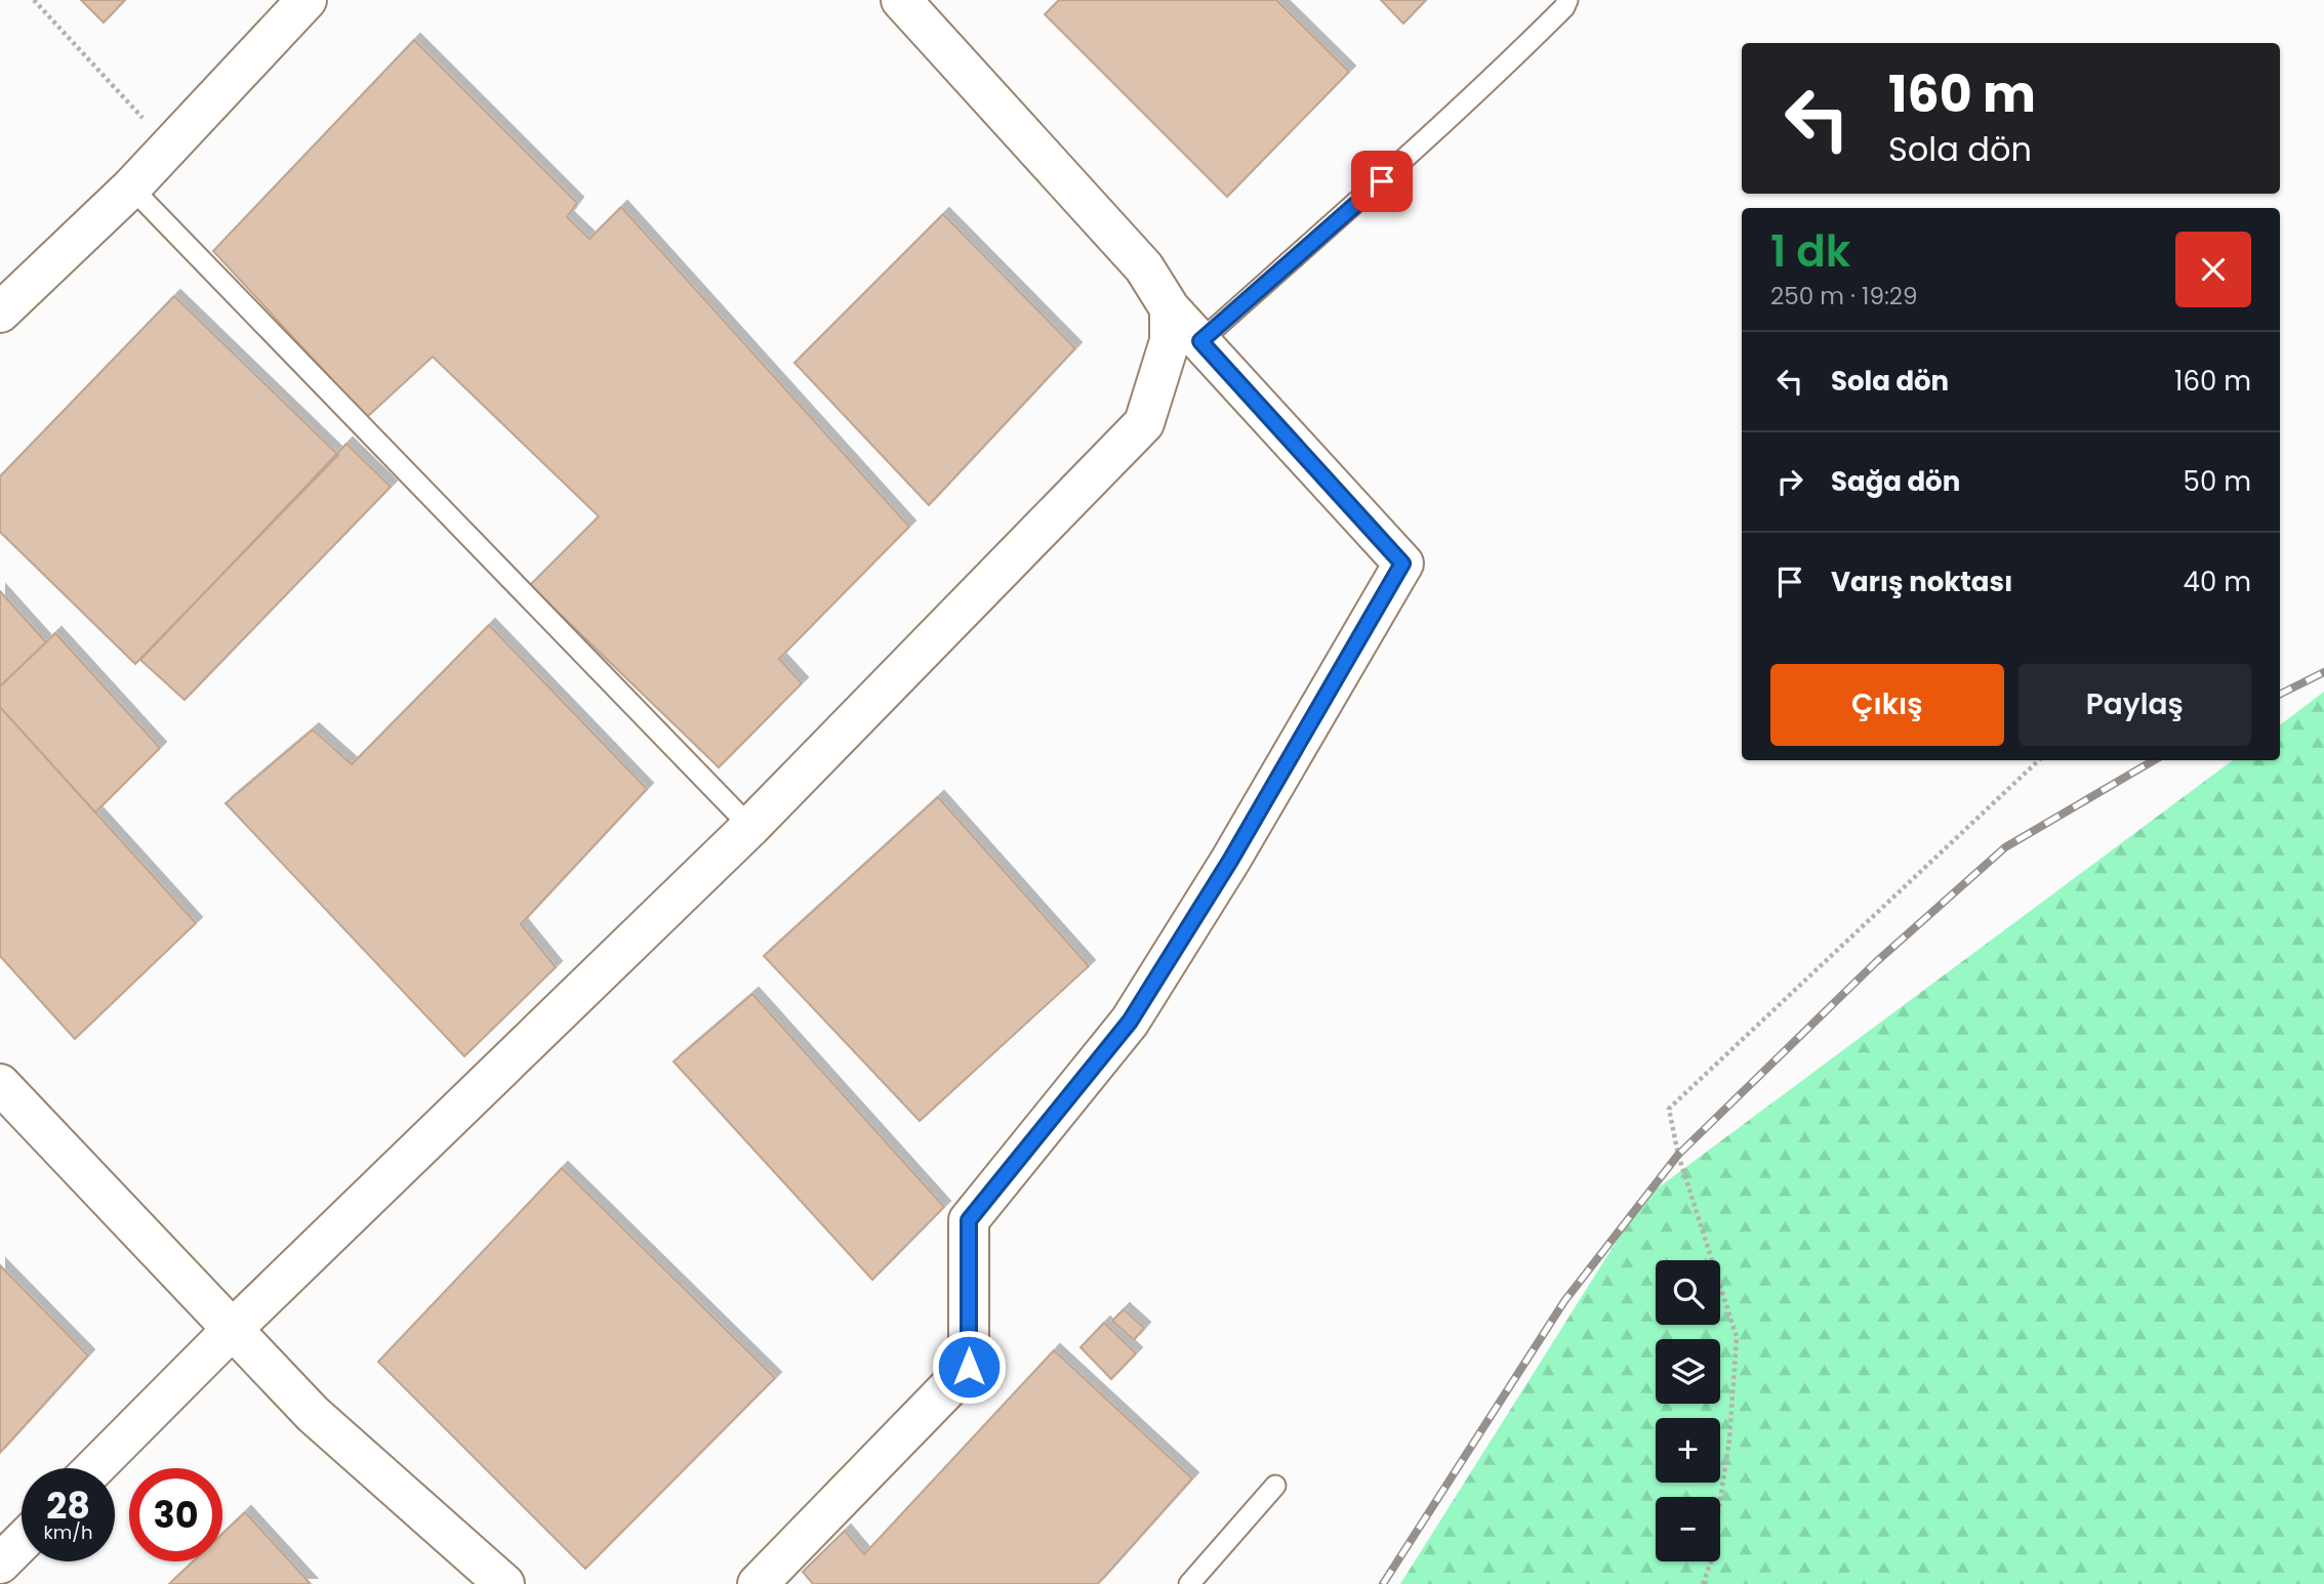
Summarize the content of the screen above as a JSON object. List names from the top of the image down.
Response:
{
  "page": {
    "turn": ["160 m", "Sola dön"],
    "heading": ["1 dk", "250 m · 19:29"],
    "list": [
      {
        "name": "Sola dön",
        "value": "160 m"
      },
      {
        "name": "Sağa dön",
        "value": "50 m"
      },
      {
        "name": "Varış noktası",
        "value": "40 m"
      }
    ],
    "buttons": ["Çıkış", "Paylaş"],
    "map_buttons": ["+", "−"],
    "speed": "28 km/h",
    "limit": "30"
  }
}
